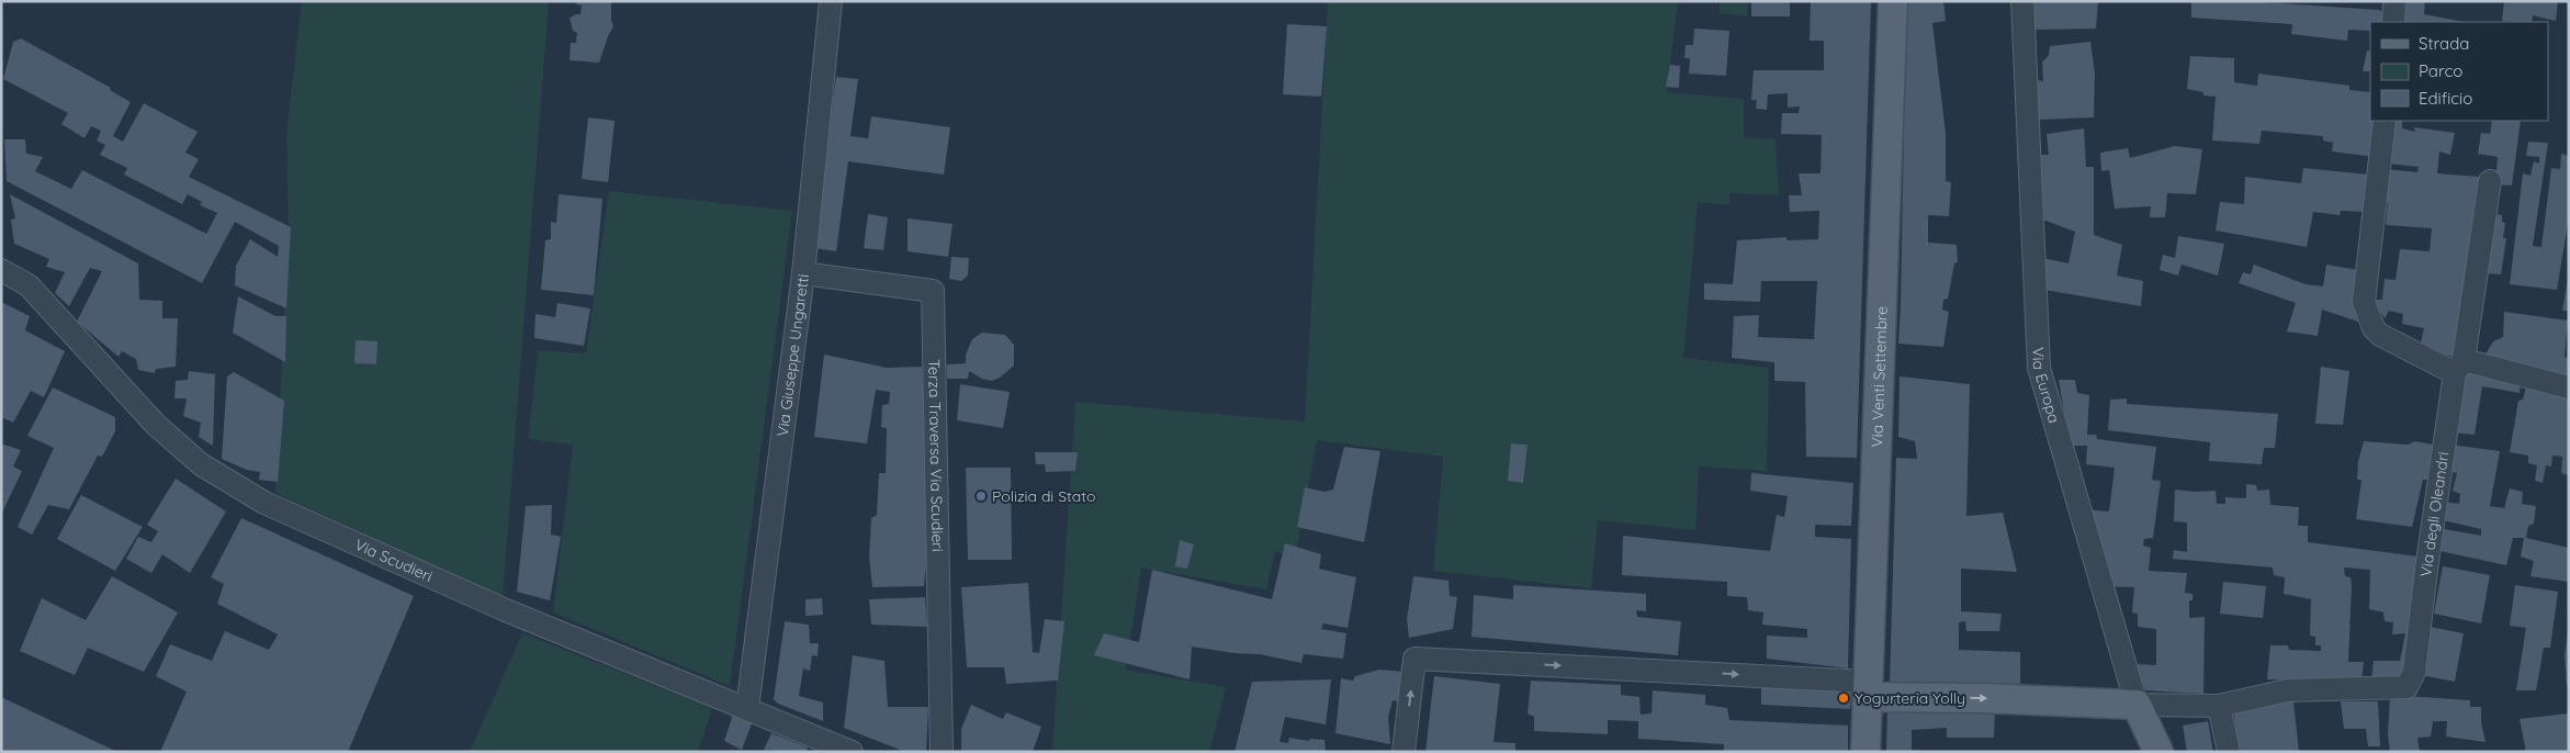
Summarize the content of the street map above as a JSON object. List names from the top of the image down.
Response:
{
  "streets": {
    "main road": ["Via Venti Settembre", "Via Europa"],
    "street": [
      "Via Giuseppe Ungaretti",
      "Terza Traversa Via Scudieri",
      "Via degli Oleandri",
      "Via Scudieri"
    ]
  },
  "crossings": [
    ["Via Giuseppe Ungaretti", "Terza Traversa Via Scudieri"],
    ["Via Giuseppe Ungaretti", "Via Scudieri"],
    ["Via Europa", "Via degli Oleandri"]
  ],
  "places": ["Polizia di Stato", "Yogurteria Yolly"],
  "legend": ["Strada", "Parco", "Edificio"]
}
